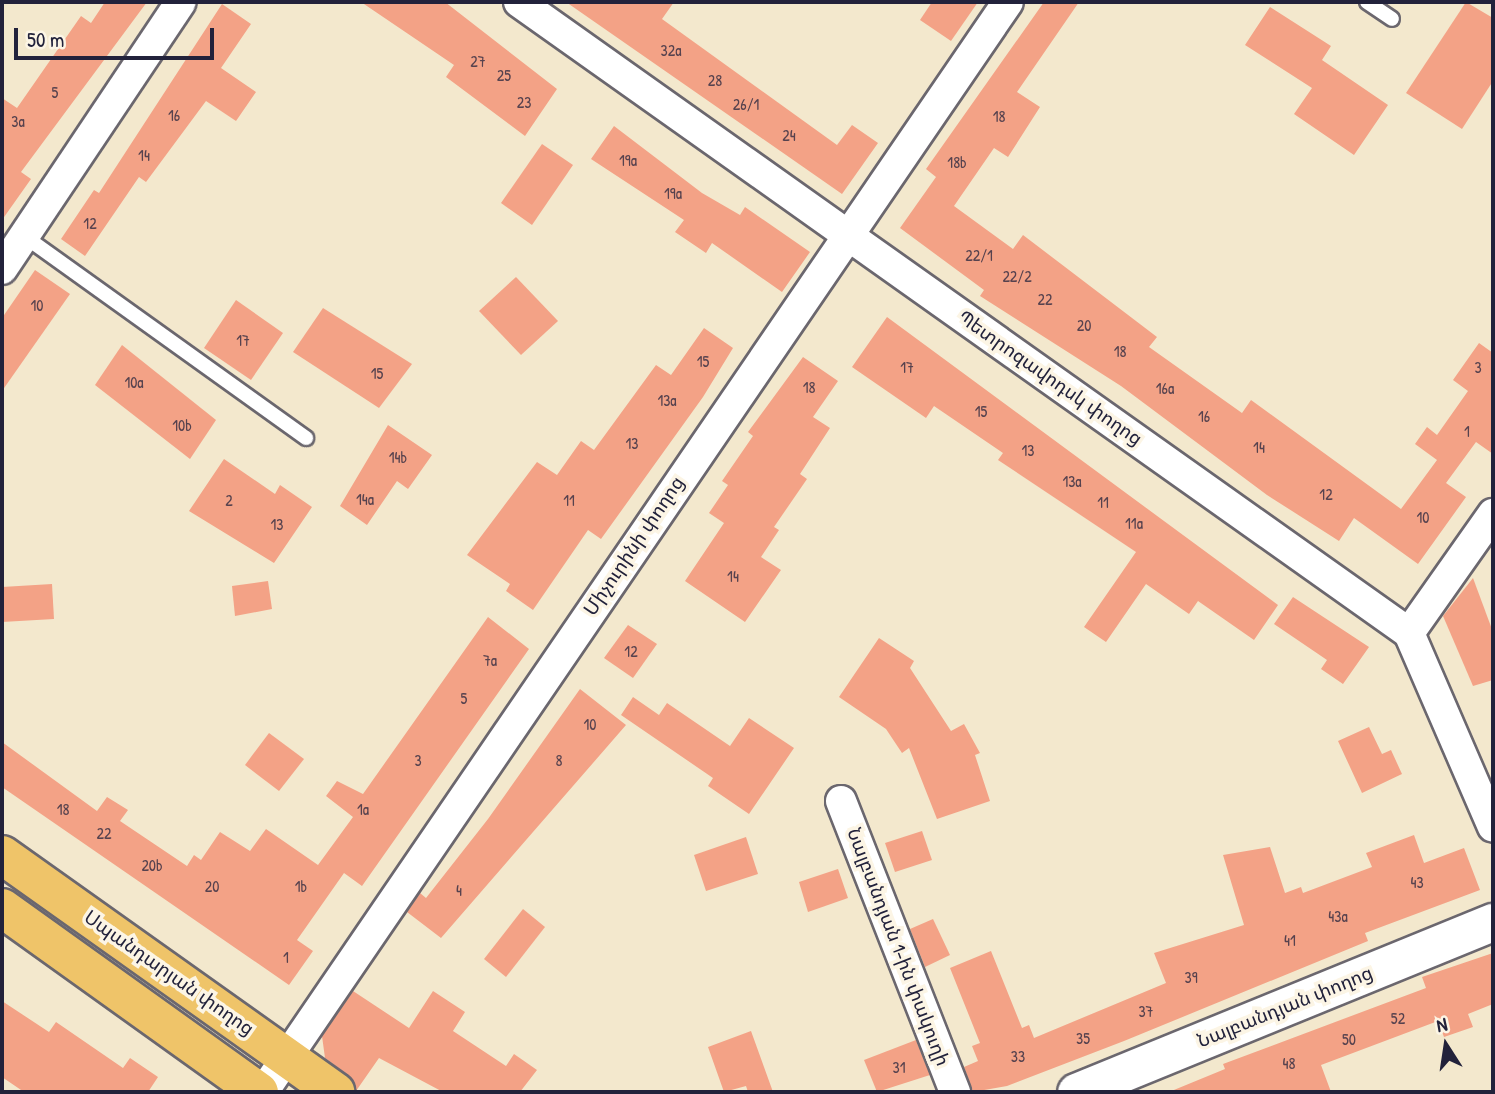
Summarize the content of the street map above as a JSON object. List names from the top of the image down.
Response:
{
  "streets": {
    "main road": ["Սպանդարյան փողոց"],
    "street": [
      "Պետրոզավոդսկ փողոց",
      "Միչուրինի փողոց",
      "Նալբանդյան 1-ին փակուղի",
      "Նալբանդյան փողոց"
    ]
  },
  "crossings": [
    ["Պետրոզավոդսկ փողոց", "Միչուրինի փողոց"],
    ["Միչուրինի փողոց", "Սպանդարյան փողոց"]
  ],
  "house_numbers": [
    "32a",
    "27",
    "25",
    "28",
    "5",
    "23",
    "26/1",
    "16",
    "18",
    "3a",
    "24",
    "14",
    "19a",
    "18b",
    "19a",
    "12",
    "22/1",
    "22/2",
    "22",
    "10",
    "20",
    "17",
    "18",
    "15",
    "17",
    "3",
    "15",
    "10a",
    "18",
    "16a",
    "13a",
    "15",
    "16",
    "10b",
    "1",
    "13",
    "14",
    "13",
    "14b",
    "13a",
    "12",
    "14a",
    "2",
    "11",
    "11",
    "10",
    "11a",
    "13",
    "14",
    "12",
    "7a",
    "5",
    "10",
    "3",
    "8",
    "18",
    "1a",
    "22",
    "20b",
    "43",
    "20",
    "1b",
    "4",
    "43a",
    "41",
    "1",
    "39",
    "37",
    "52",
    "35",
    "50",
    "33",
    "48",
    "31"
  ],
  "scale_bar": "50 m",
  "north": "top"
}
